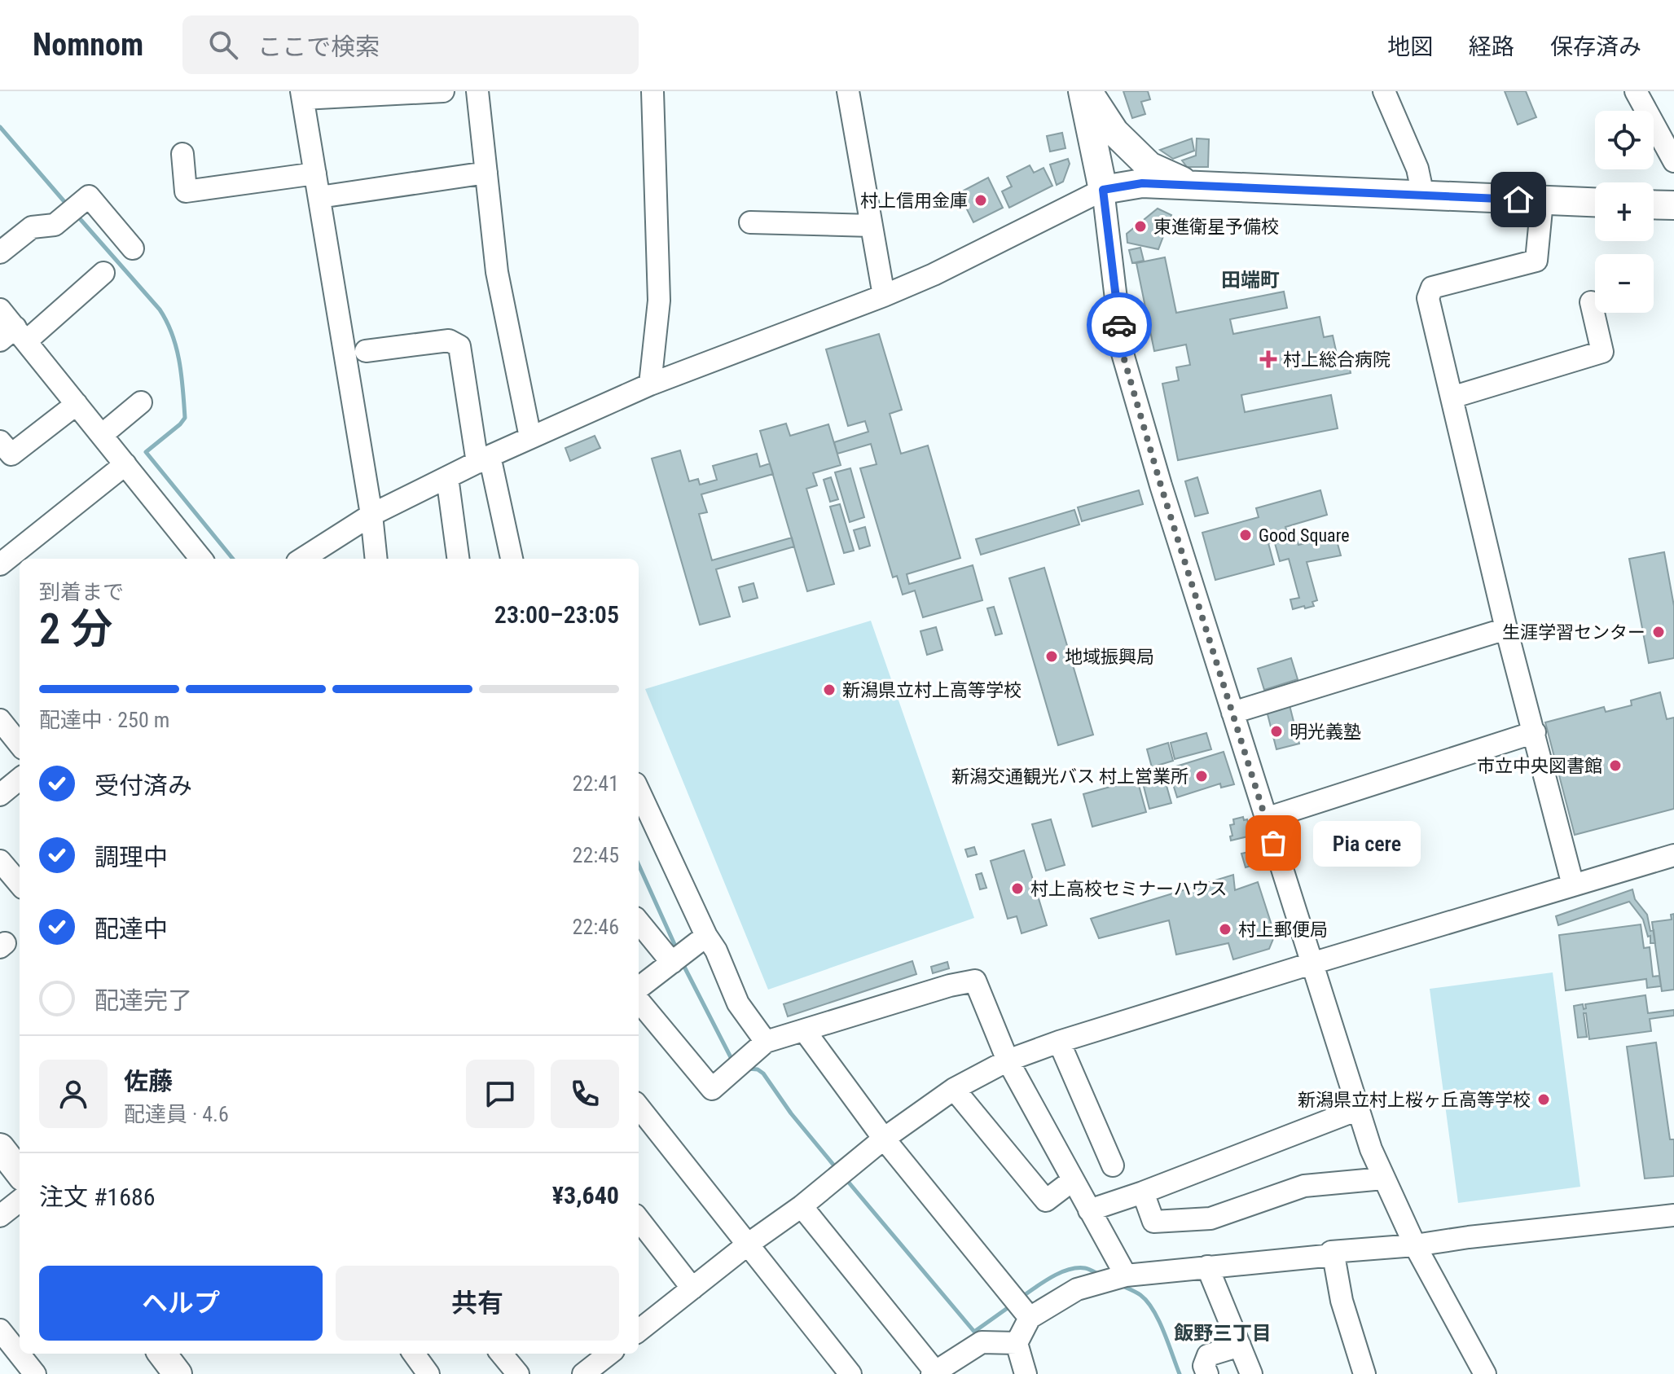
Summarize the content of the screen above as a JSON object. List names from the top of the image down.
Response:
{
  "districts": ["田端町", "飯野三丁目"],
  "places": {
    "other": [
      "村上信用金庫",
      "東進衛星予備校",
      "Good Square",
      "生涯学習センター",
      "地域振興局",
      "新潟県立村上高等学校",
      "明光義塾",
      "市立中央図書館",
      "新潟交通観光バス 村上営業所",
      "Pia cere",
      "村上高校セミナーハウス",
      "村上郵便局",
      "新潟県立村上桜ヶ丘高等学校"
    ],
    "health": ["村上総合病院"]
  },
  "page": {
    "header": "Nomnom",
    "search": "ここで検索",
    "nav": ["地図", "経路", "保存済み"],
    "map_buttons": ["+", "−"],
    "heading": ["2 分", "到着まで", "23:00–23:05"],
    "panel": [
      "佐藤",
      "配達員 · 4.6",
      "注文 #1686",
      "¥3,640"
    ],
    "bar": "配達中 · 250 m",
    "list": [
      ["受付済み", "22:41"],
      ["調理中", "22:45"],
      ["配達中", "22:46"],
      "配達完了"
    ],
    "bubble": "Pia cere",
    "buttons": ["ヘルプ", "共有"]
  }
}
